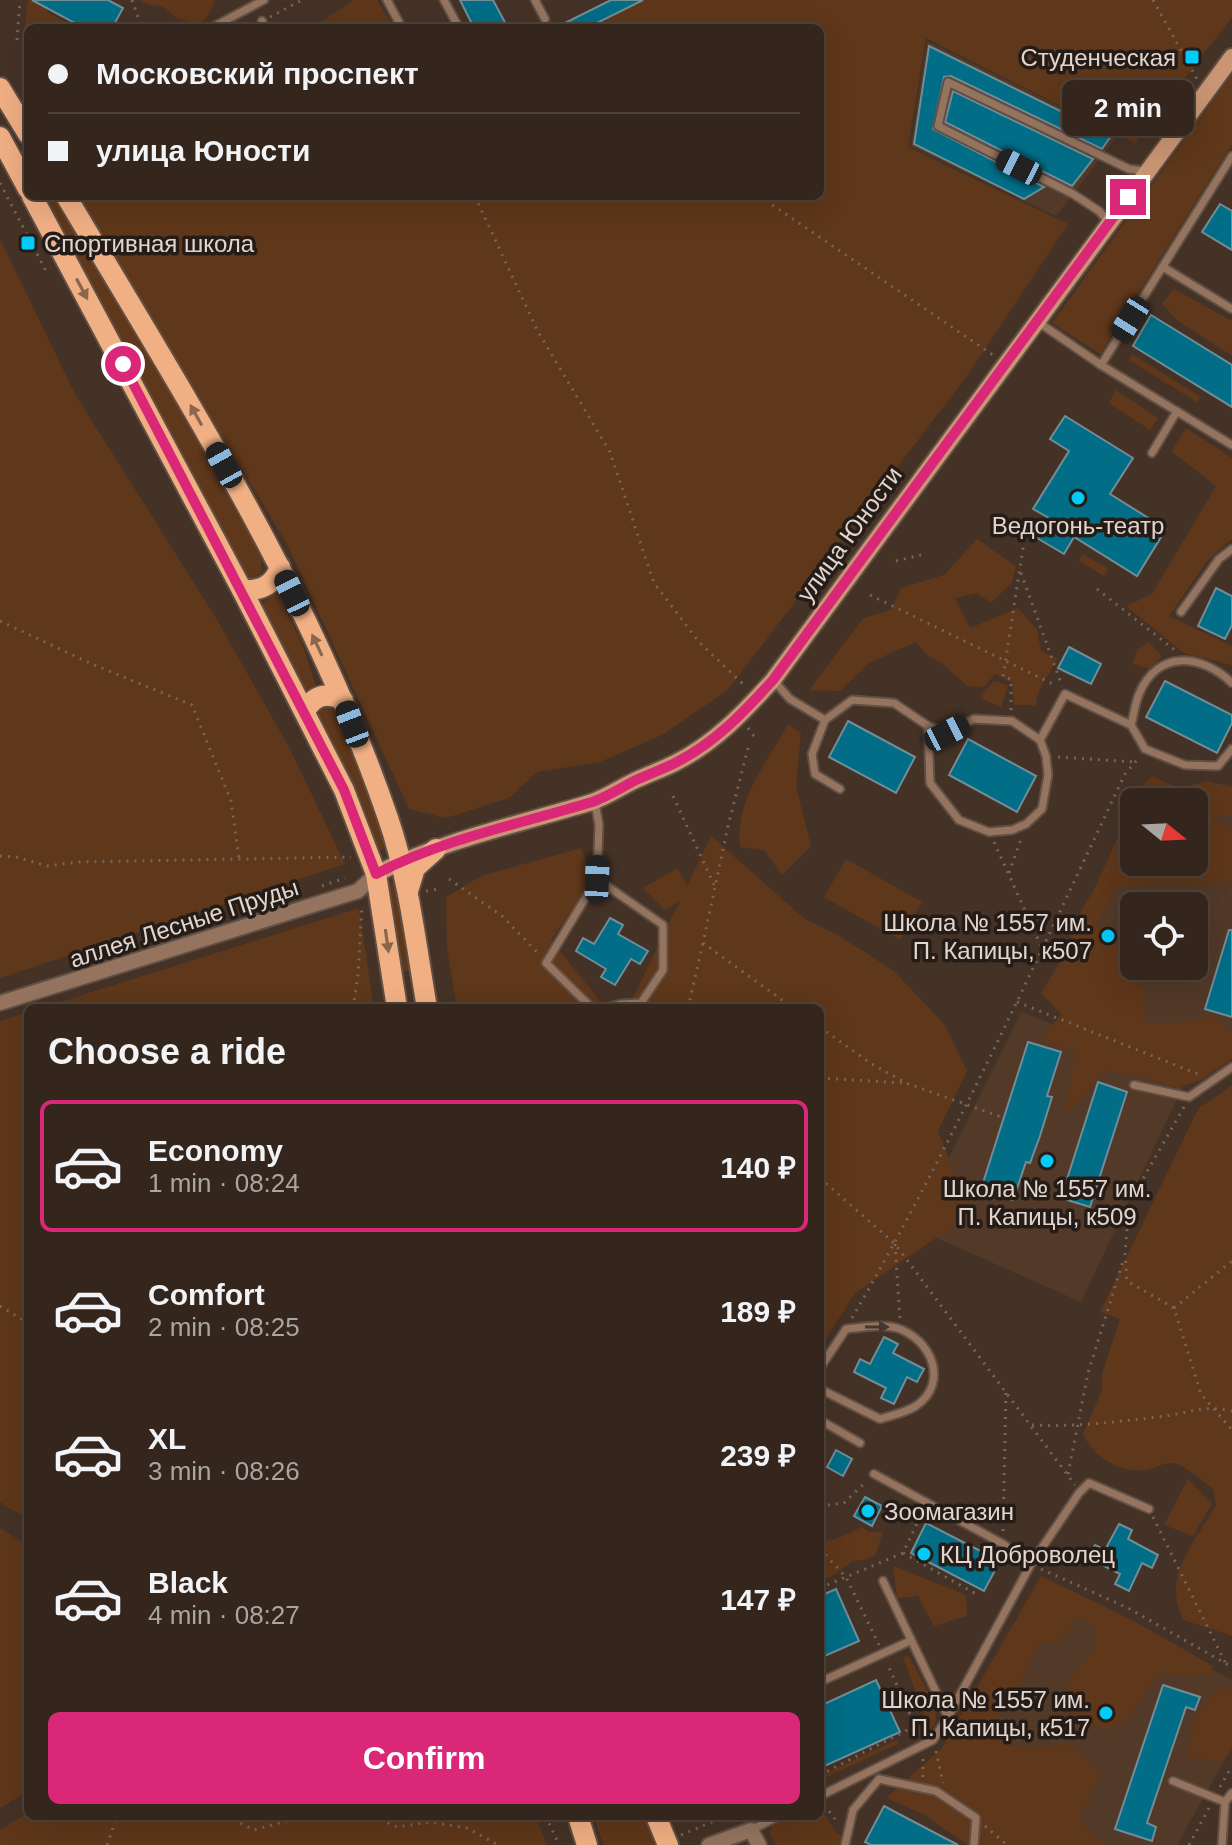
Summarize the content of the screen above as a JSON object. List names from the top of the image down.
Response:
{
  "streets": {
    "street": ["улица Юности", "аллея Лесные Пруды"]
  },
  "crossings": [
    ["улица Юности", "аллея Лесные Пруды"]
  ],
  "places": {
    "transit": ["Студенческая", "Спортивная школа"],
    "other": [
      "Ведогонь-театр",
      "Школа № 1557 им. П. Капицы, к507",
      "Школа № 1557 им. П. Капицы, к509",
      "Зоомагазин",
      "КЦ Доброволец",
      "Школа № 1557 им. П. Капицы, к517"
    ]
  },
  "north": "right",
  "page": {
    "banner": ["Московский проспект", "улица Юности"],
    "bubble": "2 min",
    "heading": "Choose a ride",
    "list": [
      {
        "name": "Economy",
        "note": "1 min · 08:24",
        "value": "140 ₽"
      },
      {
        "name": "Comfort",
        "note": "2 min · 08:25",
        "value": "189 ₽"
      },
      {
        "name": "XL",
        "note": "3 min · 08:26",
        "value": "239 ₽"
      },
      {
        "name": "Black",
        "note": "4 min · 08:27",
        "value": "147 ₽"
      }
    ],
    "buttons": "Confirm"
  }
}
